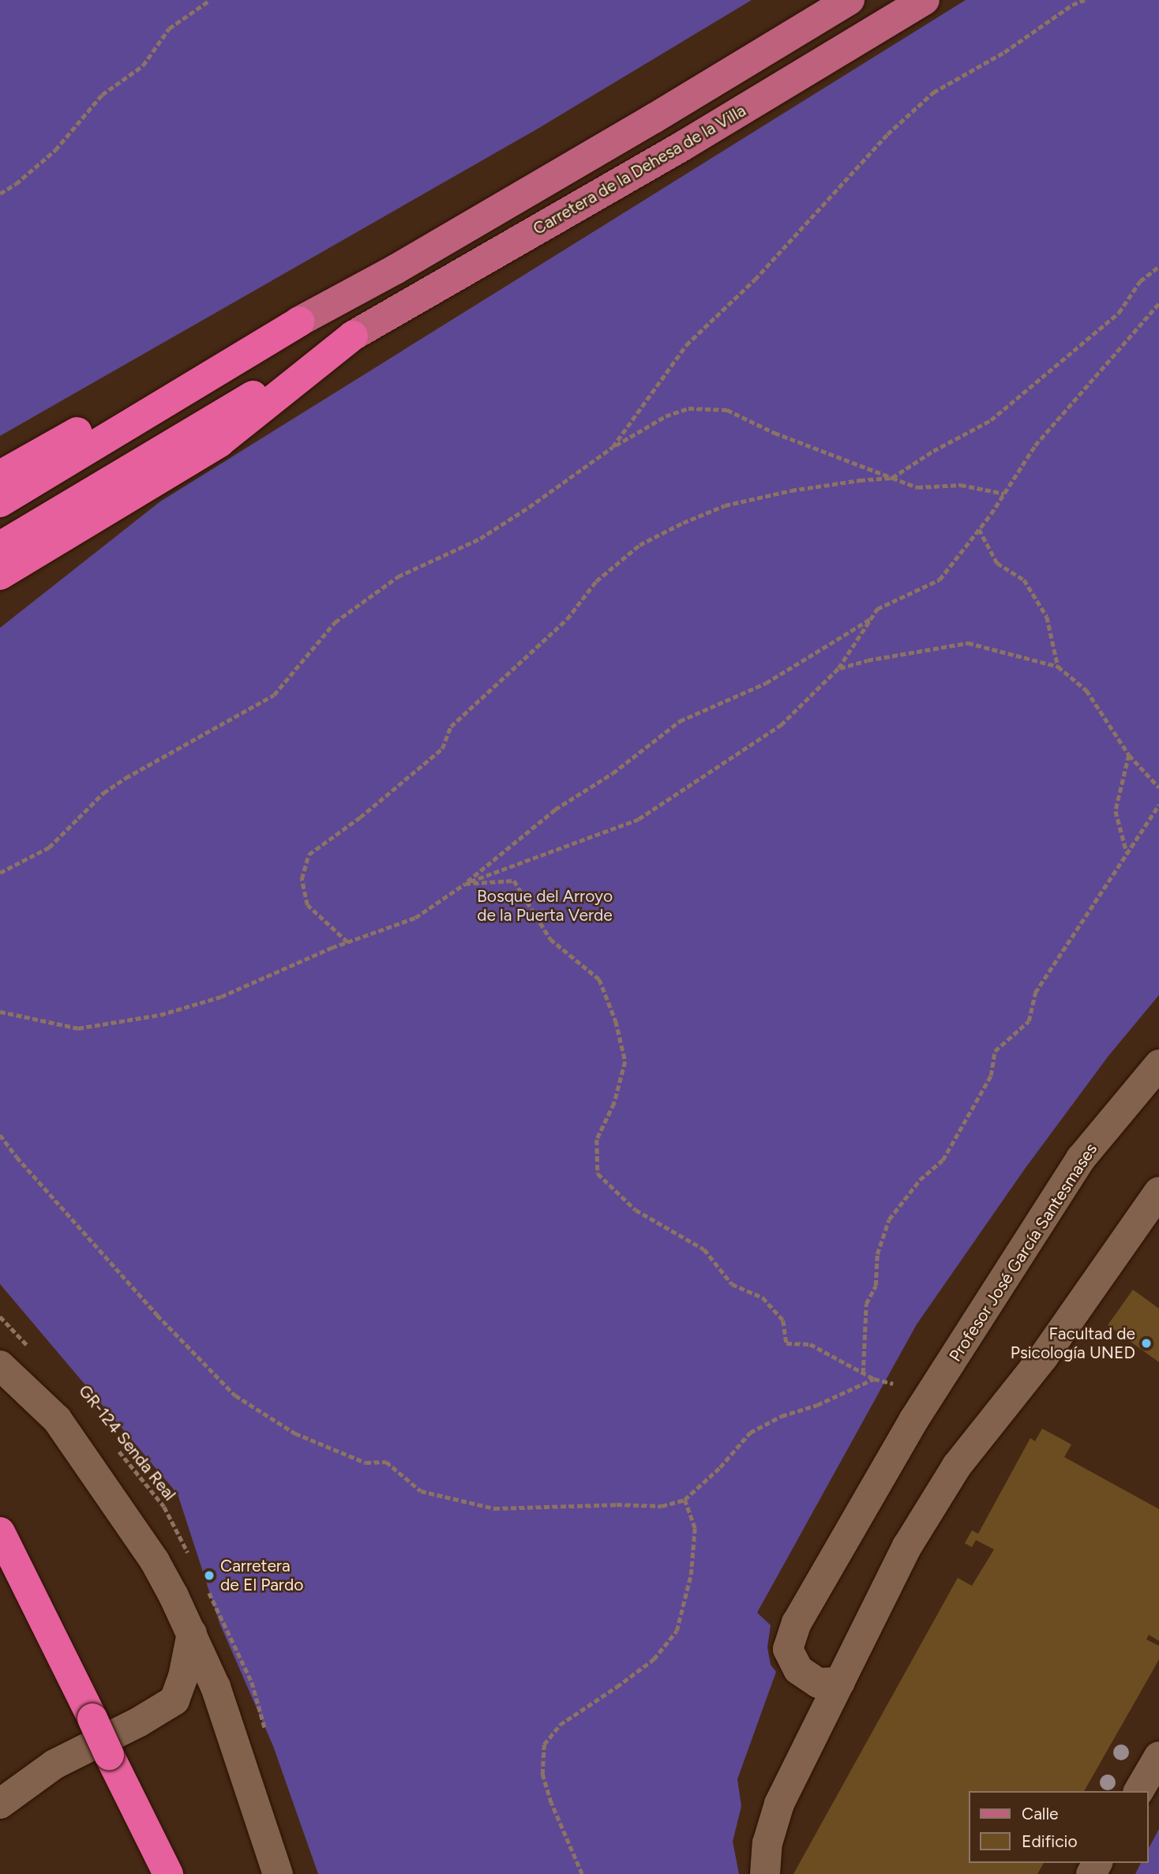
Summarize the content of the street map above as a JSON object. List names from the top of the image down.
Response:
{
  "streets": {
    "main road": ["Carretera de la Dehesa de la Villa"],
    "street": ["Profesor José García Santesmases"],
    "path": ["GR-124 Senda Real"]
  },
  "parks": ["Bosque del Arroyo de la Puerta Verde"],
  "places": ["Facultad de Psicología UNED", "Carretera de El Pardo"],
  "legend": ["Calle", "Edificio"]
}
